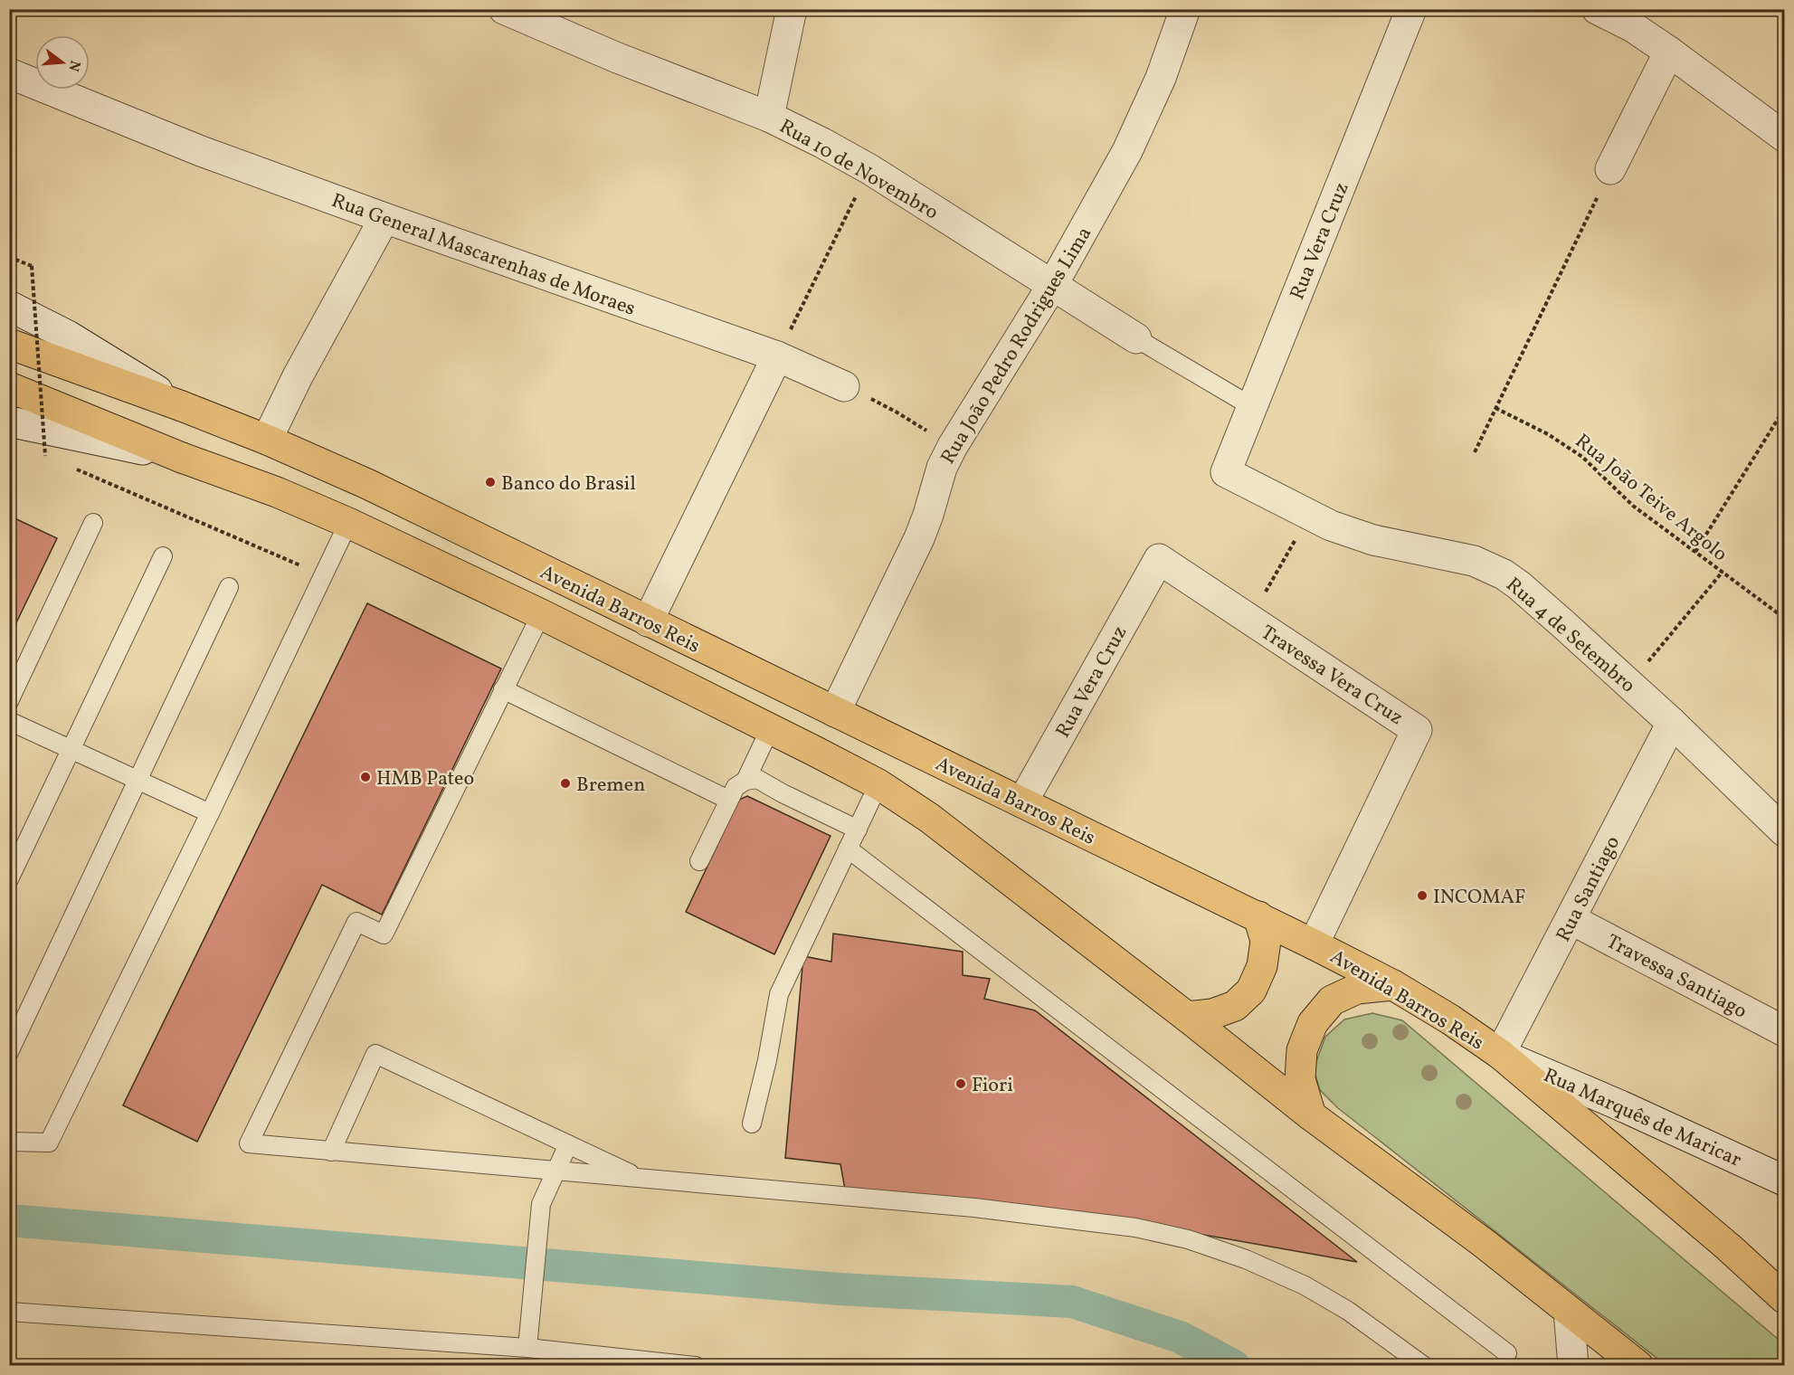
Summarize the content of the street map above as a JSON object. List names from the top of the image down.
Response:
{
  "streets": {
    "main road": ["Avenida Barros Reis"],
    "street": [
      "Rua 10 de Novembro",
      "Rua Vera Cruz",
      "Rua General Mascarenhas de Moraes",
      "Rua João Pedro Rodrigues Lima",
      "Rua 4 de Setembro",
      "Travessa Vera Cruz",
      "Rua Santiago",
      "Travessa Santiago",
      "Rua Marquês de Maricar"
    ],
    "path": ["Rua João Teive Argolo"]
  },
  "crossings": [
    ["Rua 10 de Novembro", "Rua João Pedro Rodrigues Lima"],
    ["Rua Vera Cruz", "Avenida Barros Reis"],
    ["Rua Vera Cruz", "Rua 4 de Setembro"],
    ["Rua Vera Cruz", "Travessa Vera Cruz"],
    ["Rua João Pedro Rodrigues Lima", "Avenida Barros Reis"],
    ["Avenida Barros Reis", "Travessa Vera Cruz"],
    ["Avenida Barros Reis", "Rua Santiago"],
    ["Avenida Barros Reis", "Rua Marquês de Maricar"],
    ["Rua 4 de Setembro", "Rua Santiago"],
    ["Rua Santiago", "Travessa Santiago"],
    ["Rua Santiago", "Rua Marquês de Maricar"]
  ],
  "places": [
    "Banco do Brasil",
    "HMB Pateo",
    "Bremen",
    "INCOMAF",
    "Fiori"
  ],
  "north": "right"
}
